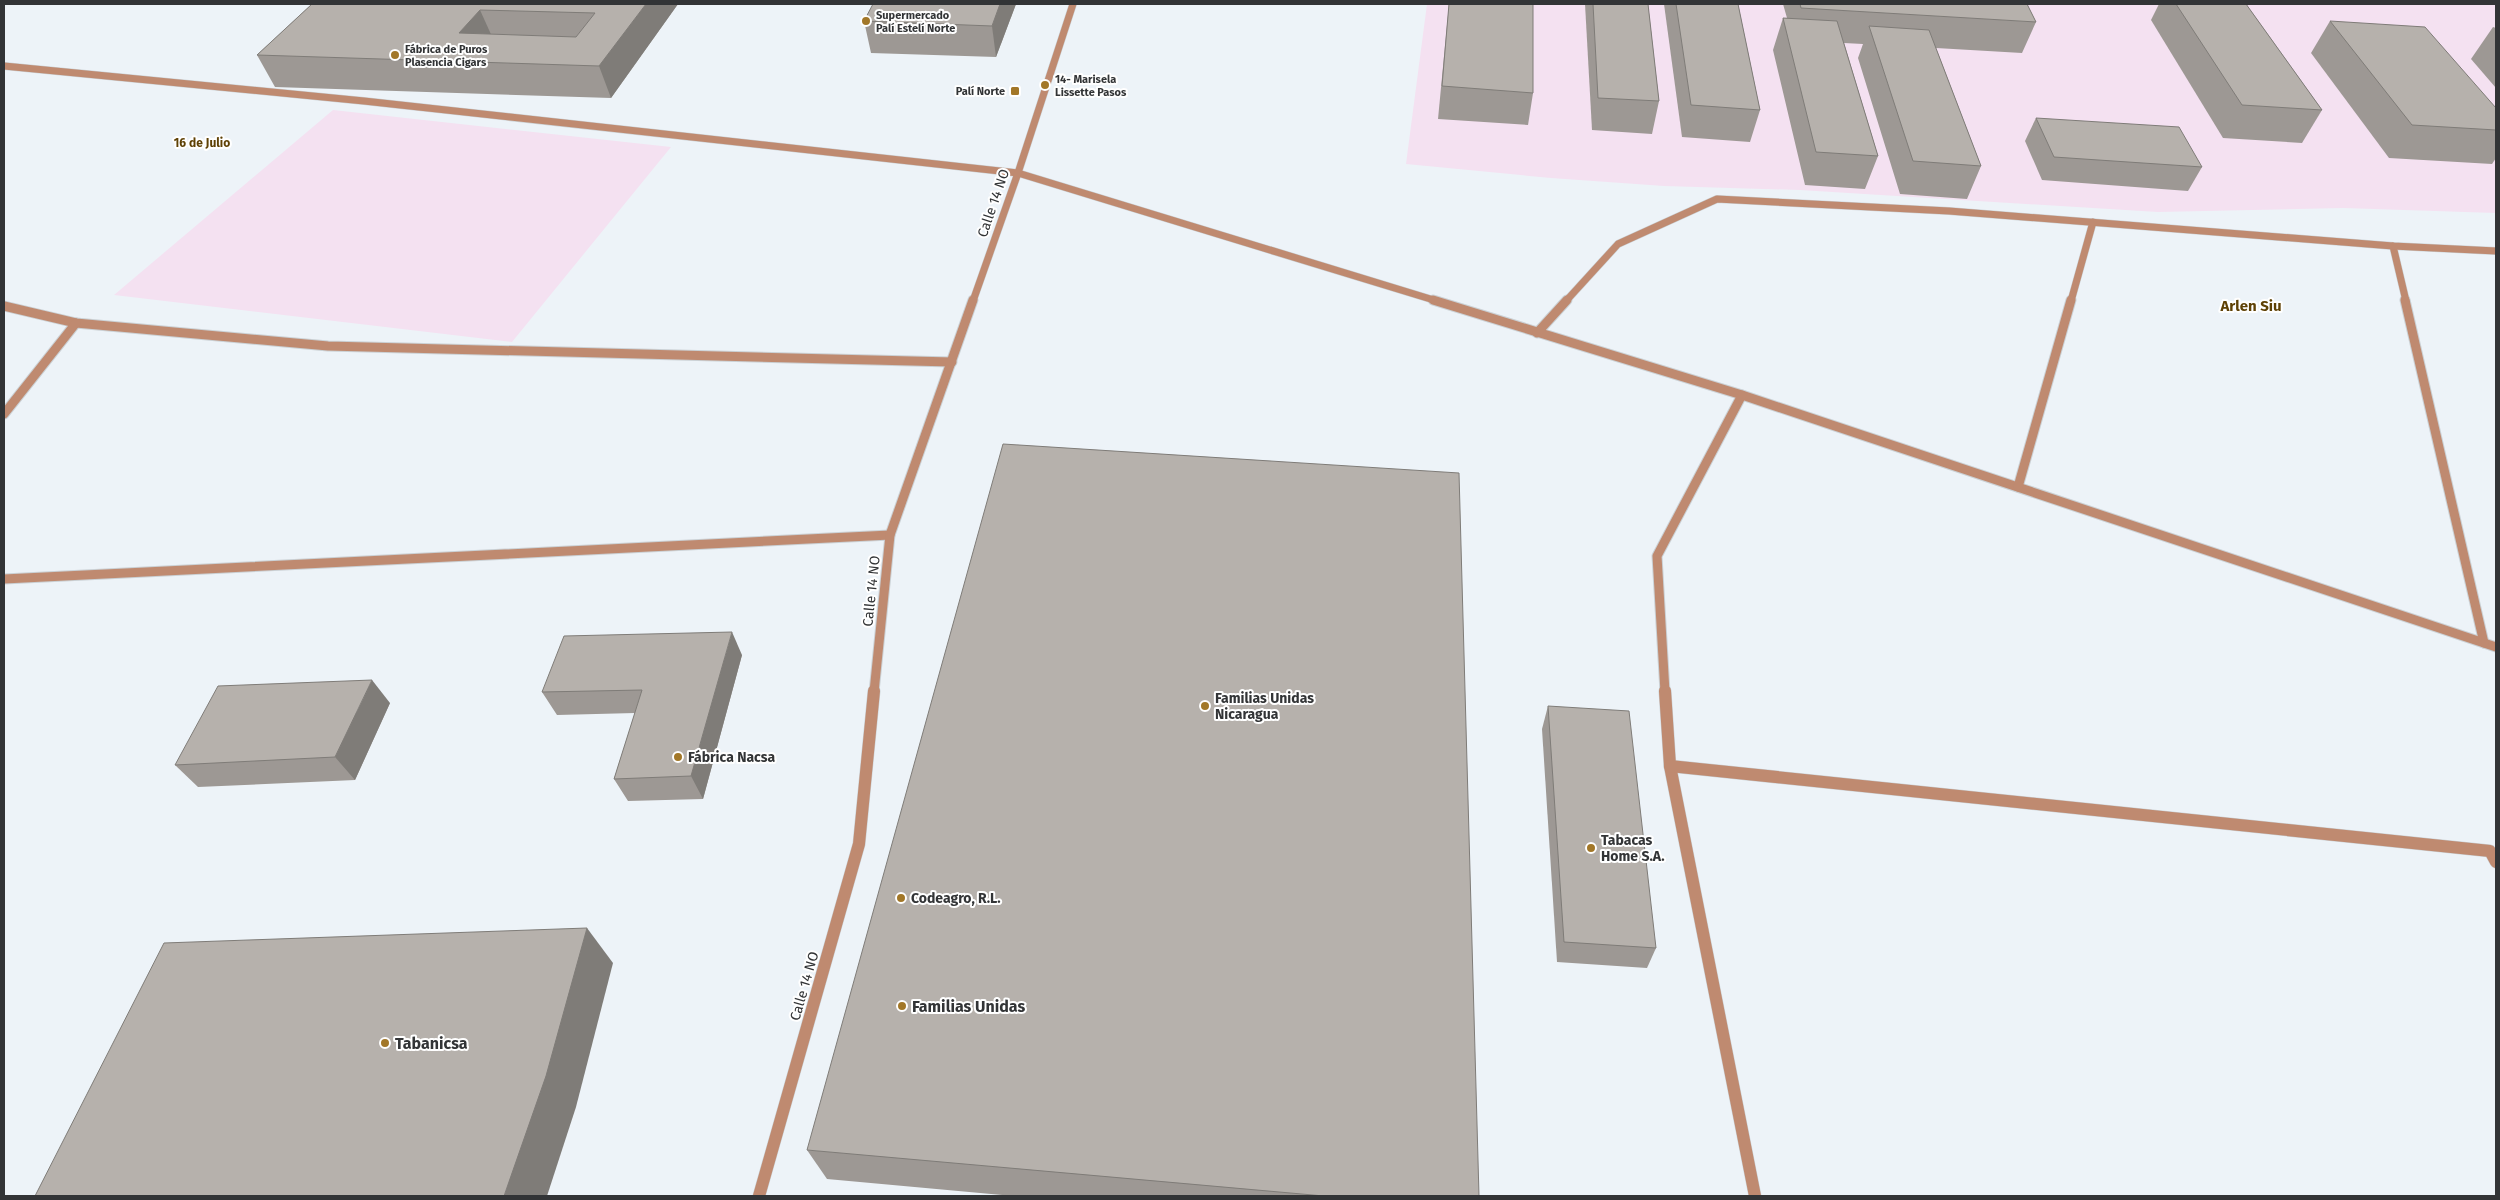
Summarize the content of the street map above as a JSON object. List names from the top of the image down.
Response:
{
  "streets": {
    "street": ["Calle 14 NO"]
  },
  "districts": ["16 de Julio", "Arlen Siu"],
  "places": {
    "other": [
      "Supermercado Palí Estelí Norte",
      "Fábrica de Puros Plasencia Cigars",
      "14- Marisela Lissette Pasos",
      "Familias Unidas Nicaragua",
      "Fábrica Nacsa",
      "Tabacas Home S.A.",
      "Codeagro, R.L.",
      "Familias Unidas",
      "Tabanicsa"
    ],
    "transit": ["Palí Norte"]
  }
}
